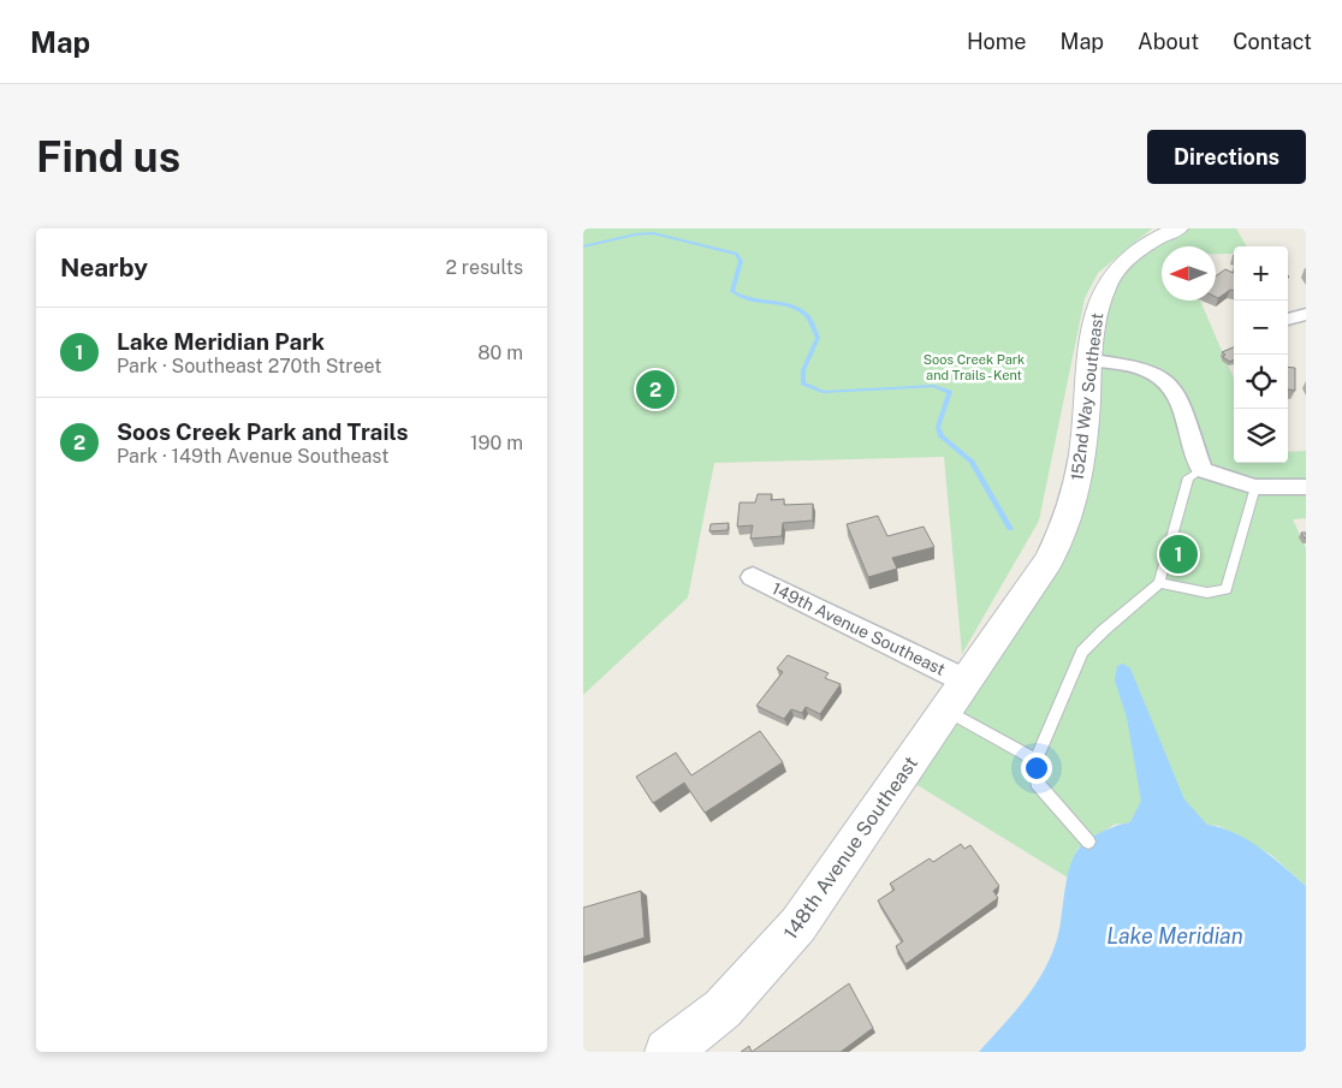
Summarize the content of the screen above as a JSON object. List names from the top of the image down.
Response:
{
  "streets": {
    "street": ["152nd Way Southeast", "149th Avenue Southeast", "148th Avenue Southeast"]
  },
  "crossings": [
    ["152nd Way Southeast", "149th Avenue Southeast"],
    ["152nd Way Southeast", "148th Avenue Southeast"],
    ["149th Avenue Southeast", "148th Avenue Southeast"]
  ],
  "water": ["Lake Meridian"],
  "parks": ["Soos Creek Park and Trails - Kent"],
  "north": "left",
  "page": {
    "header": "Map",
    "nav": [
      "Home",
      "Map",
      "About",
      "Contact"
    ],
    "buttons": "Directions",
    "title": "Find us",
    "heading": ["Nearby", "2 results"],
    "map_buttons": ["+", "−"],
    "list": [
      {
        "mark": "1",
        "name": "Lake Meridian Park",
        "note": "Park · Southeast 270th Street",
        "value": "80 m"
      },
      {
        "mark": "2",
        "name": "Soos Creek Park and Trails",
        "note": "Park · 149th Avenue Southeast",
        "value": "190 m"
      }
    ],
    "pins": ["2", "1"]
  }
}
